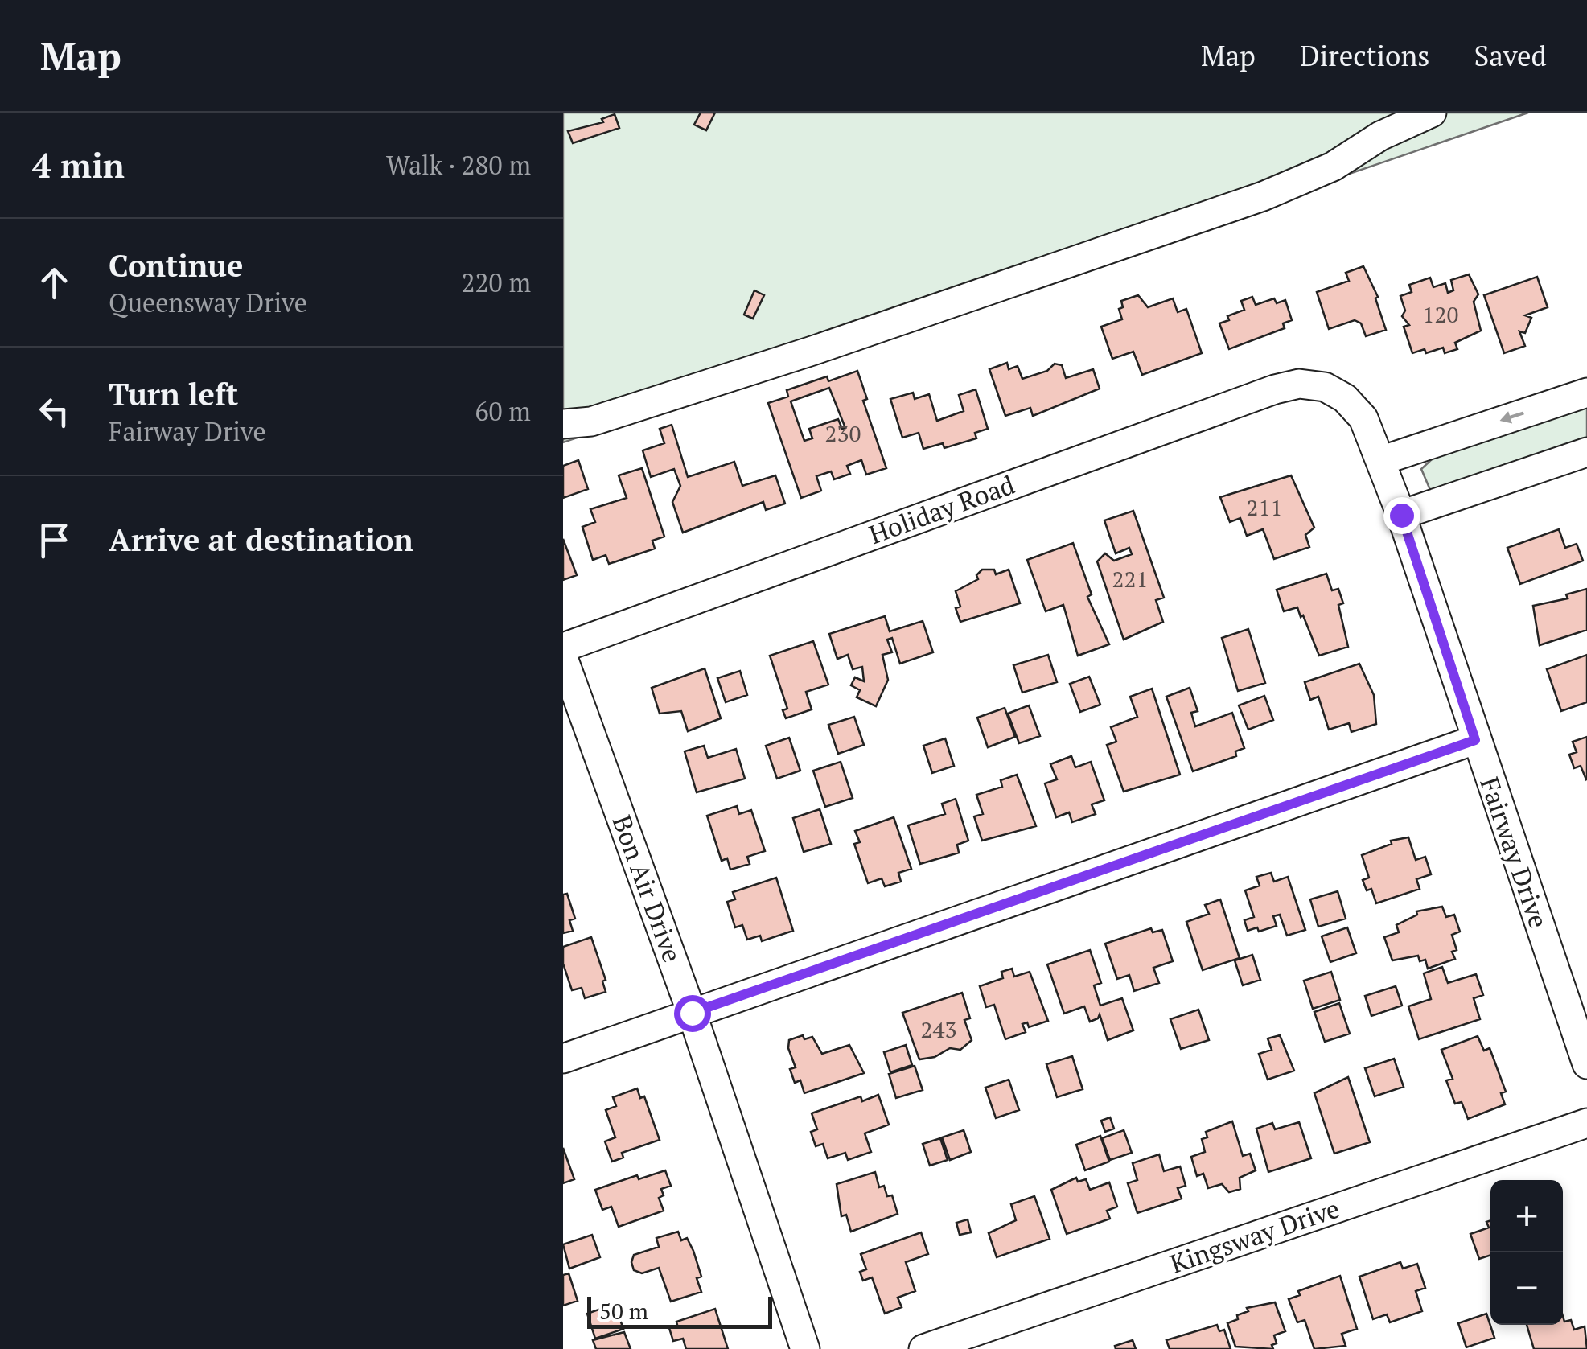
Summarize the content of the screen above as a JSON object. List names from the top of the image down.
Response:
{
  "streets": {
    "street": [
      "Holiday Road",
      "Fairway Drive",
      "Bon Air Drive",
      "Kingsway Drive"
    ]
  },
  "crossings": [
    ["Holiday Road", "Fairway Drive"]
  ],
  "house_numbers": [
    "120",
    "230",
    "211",
    "221",
    "243"
  ],
  "scale_bar": "50 m",
  "page": {
    "header": "Map",
    "nav": ["Map", "Directions", "Saved"],
    "heading": ["4 min", "Walk · 280 m"],
    "list": [
      ["Continue", "Queensway Drive", "220 m"],
      ["Turn left", "Fairway Drive", "60 m"],
      "Arrive at destination"
    ],
    "map_buttons": ["+", "−"],
    "scale": "50 m"
  }
}
